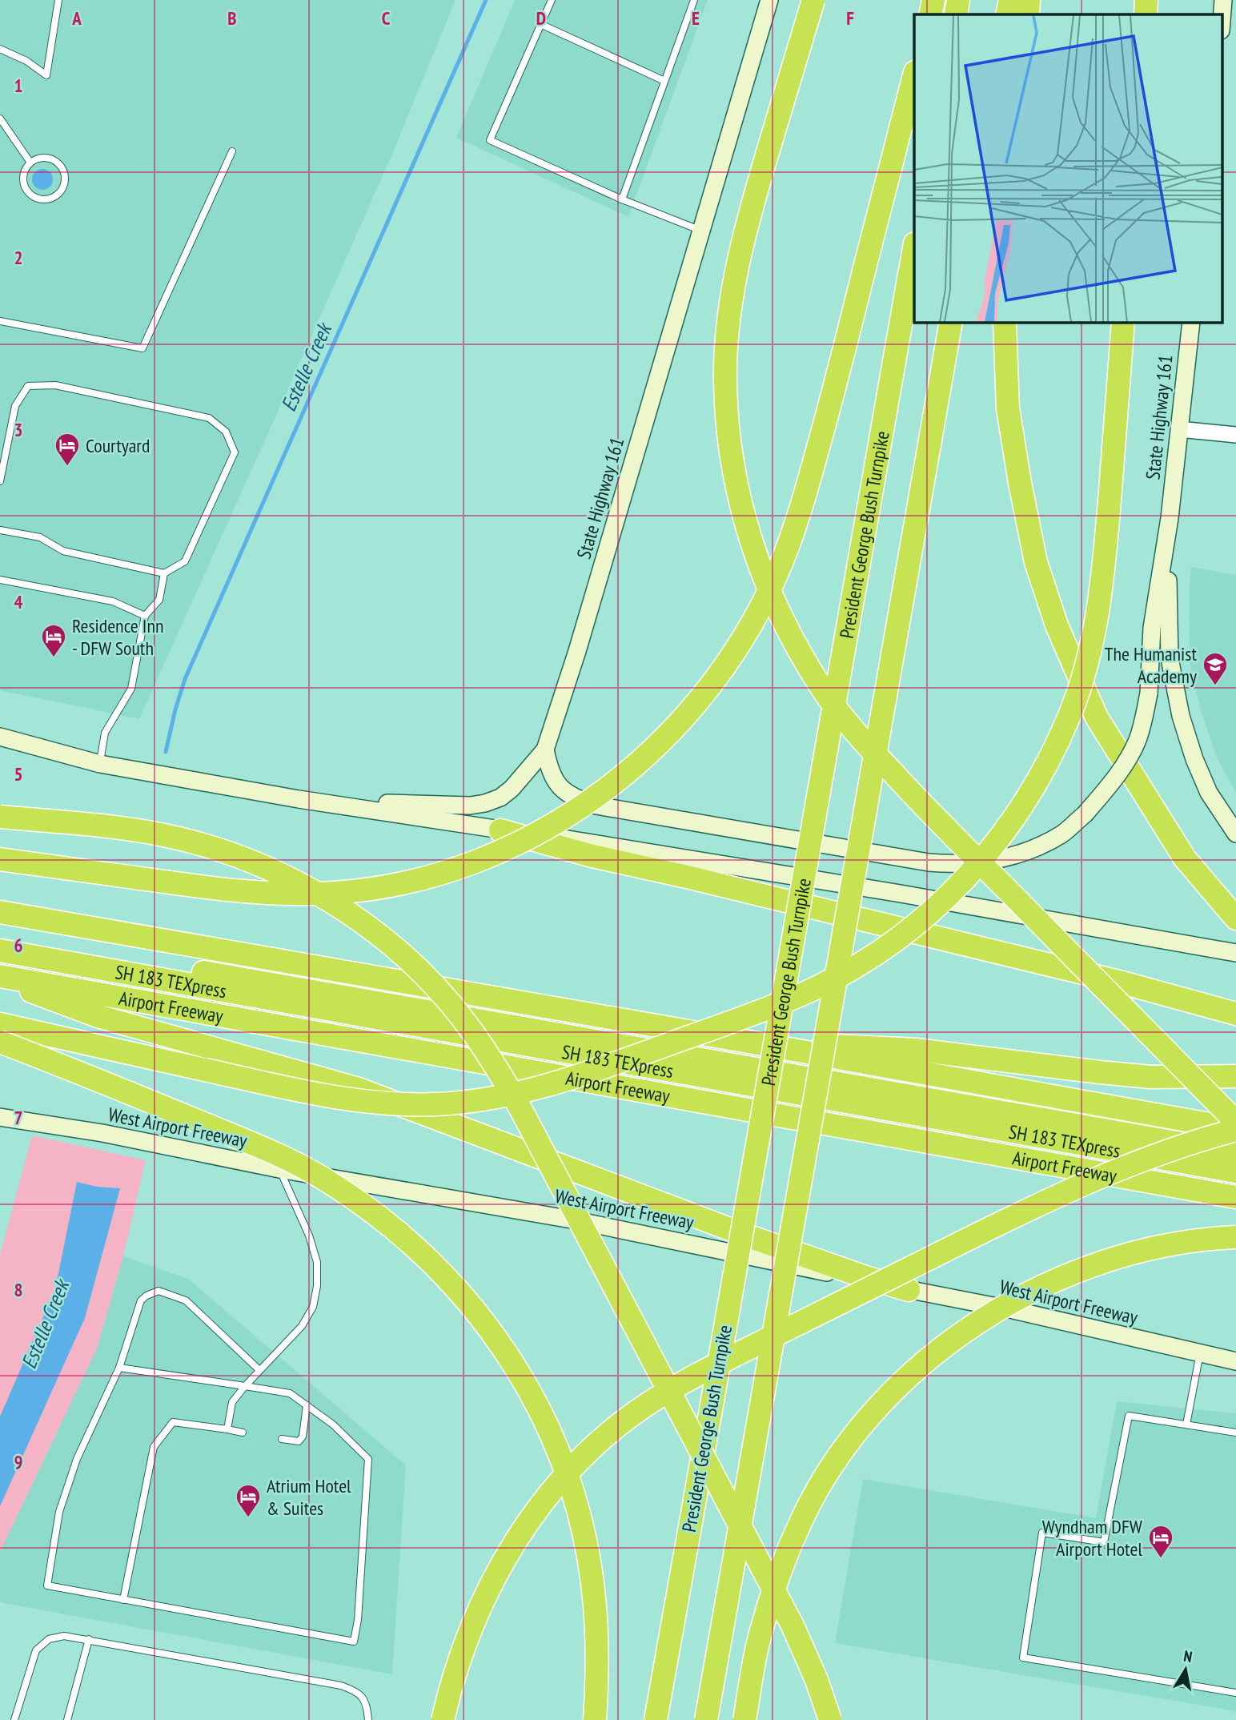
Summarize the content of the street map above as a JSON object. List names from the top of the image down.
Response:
{
  "streets": {
    "highway": ["President George Bush Turnpike", "SH 183 TEXpress", "Airport Freeway"],
    "main road": ["State Highway 161", "West Airport Freeway"]
  },
  "water": ["Estelle Creek"],
  "places": {
    "hotel": [
      "Courtyard",
      "Residence Inn - DFW South",
      "Atrium Hotel & Suites",
      "Wyndham DFW Airport Hotel"
    ],
    "school or university": ["The Humanist Academy"]
  },
  "north": "top",
  "grid": {
    "columns": [
      "A",
      "B",
      "C",
      "D",
      "E",
      "F"
    ],
    "rows": [
      "1",
      "2",
      "3",
      "4",
      "5",
      "6",
      "7",
      "8",
      "9"
    ]
  }
}
